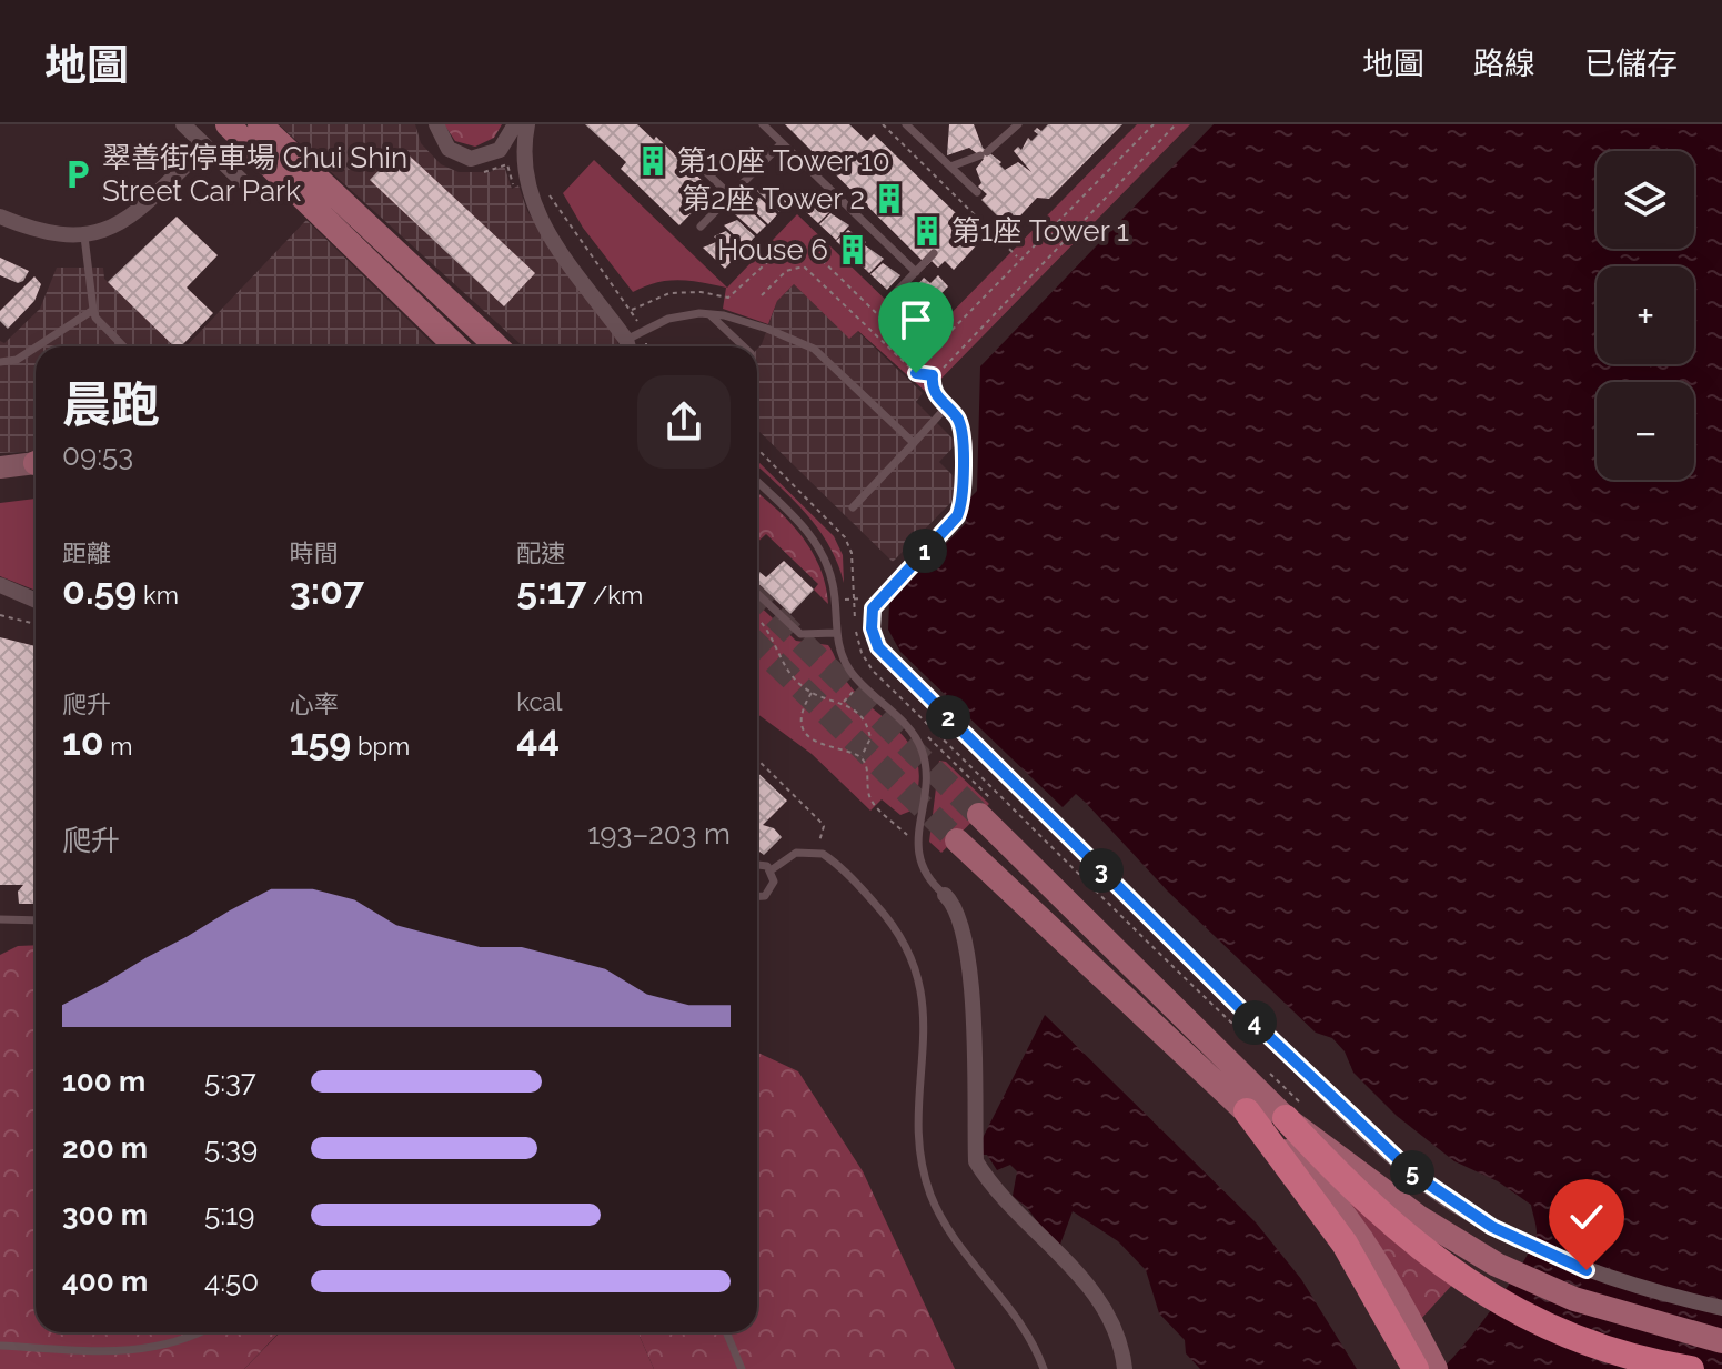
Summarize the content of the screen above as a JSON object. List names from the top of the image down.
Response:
{
  "places": {
    "building": [
      "第10座 Tower 10",
      "第2座 Tower 2",
      "第1座 Tower 1",
      "House 6"
    ],
    "parking": ["翠善街停車場 Chui Shin Street Car Park"]
  },
  "page": {
    "header": "地圖",
    "nav": ["地圖", "路線", "已儲存"],
    "map_buttons": ["+", "−"],
    "heading": ["晨跑", "09:53"],
    "stats": [
      ["距離", "0.59 km"],
      ["時間", "3:07"],
      ["配速", "5:17 /km"],
      ["爬升", "10 m"],
      ["心率", "159 bpm"],
      ["kcal", "44"]
    ],
    "pins": [
      "1",
      "2",
      "3",
      "4",
      "5"
    ],
    "chart": ["爬升", "193–203 m"],
    "list": [
      {
        "name": "100 m",
        "note": "5:37"
      },
      {
        "name": "200 m",
        "note": "5:39"
      },
      {
        "name": "300 m",
        "note": "5:19"
      },
      {
        "name": "400 m",
        "note": "4:50"
      }
    ]
  }
}
